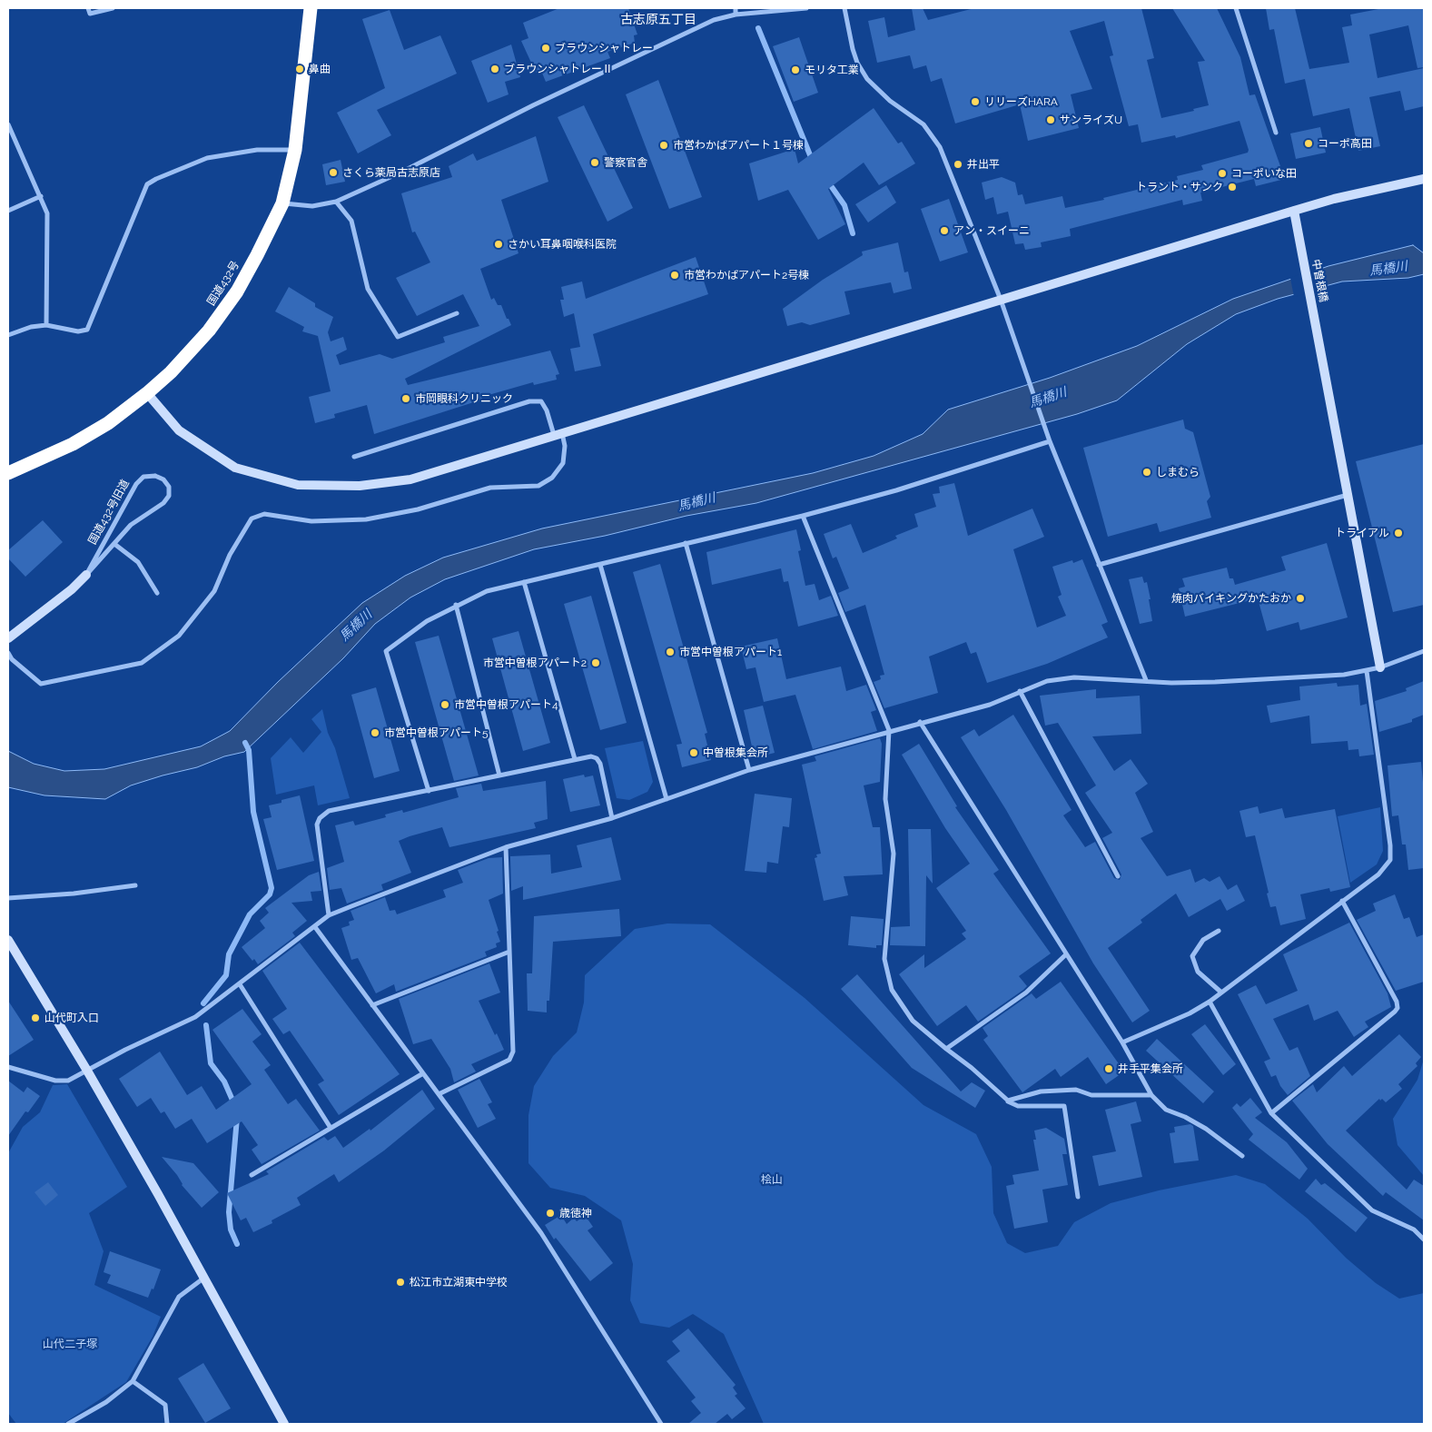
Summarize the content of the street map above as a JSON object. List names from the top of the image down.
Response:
{
  "streets": {
    "highway": ["国道432号"],
    "street": ["中曽根橋", "国道432号旧道"]
  },
  "districts": ["古志原五丁目"],
  "water": ["馬橋川"],
  "parks": ["桧山", "山代二子塚"],
  "places": [
    "ブラウンシャトレー",
    "鼻曲",
    "ブラウンシャトレーⅡ",
    "モリタ工業",
    "リリーズHARA",
    "サンライズU",
    "コーポ高田",
    "市営わかばアパート１号棟",
    "警察官舎",
    "井出平",
    "さくら薬局古志原店",
    "コーポいな田",
    "トラント・サンク",
    "アン・スイーニ",
    "さかい耳鼻咽喉科医院",
    "市営わかばアパート2号棟",
    "市岡眼科クリニック",
    "しまむら",
    "トライアル",
    "焼肉バイキングかたおか",
    "市営中曽根アパート1",
    "市営中曽根アパート2",
    "市営中曽根アパート4",
    "市営中曽根アパート5",
    "中曽根集会所",
    "山代町入口",
    "井手平集会所",
    "歳徳神",
    "松江市立湖東中学校"
  ]
}
